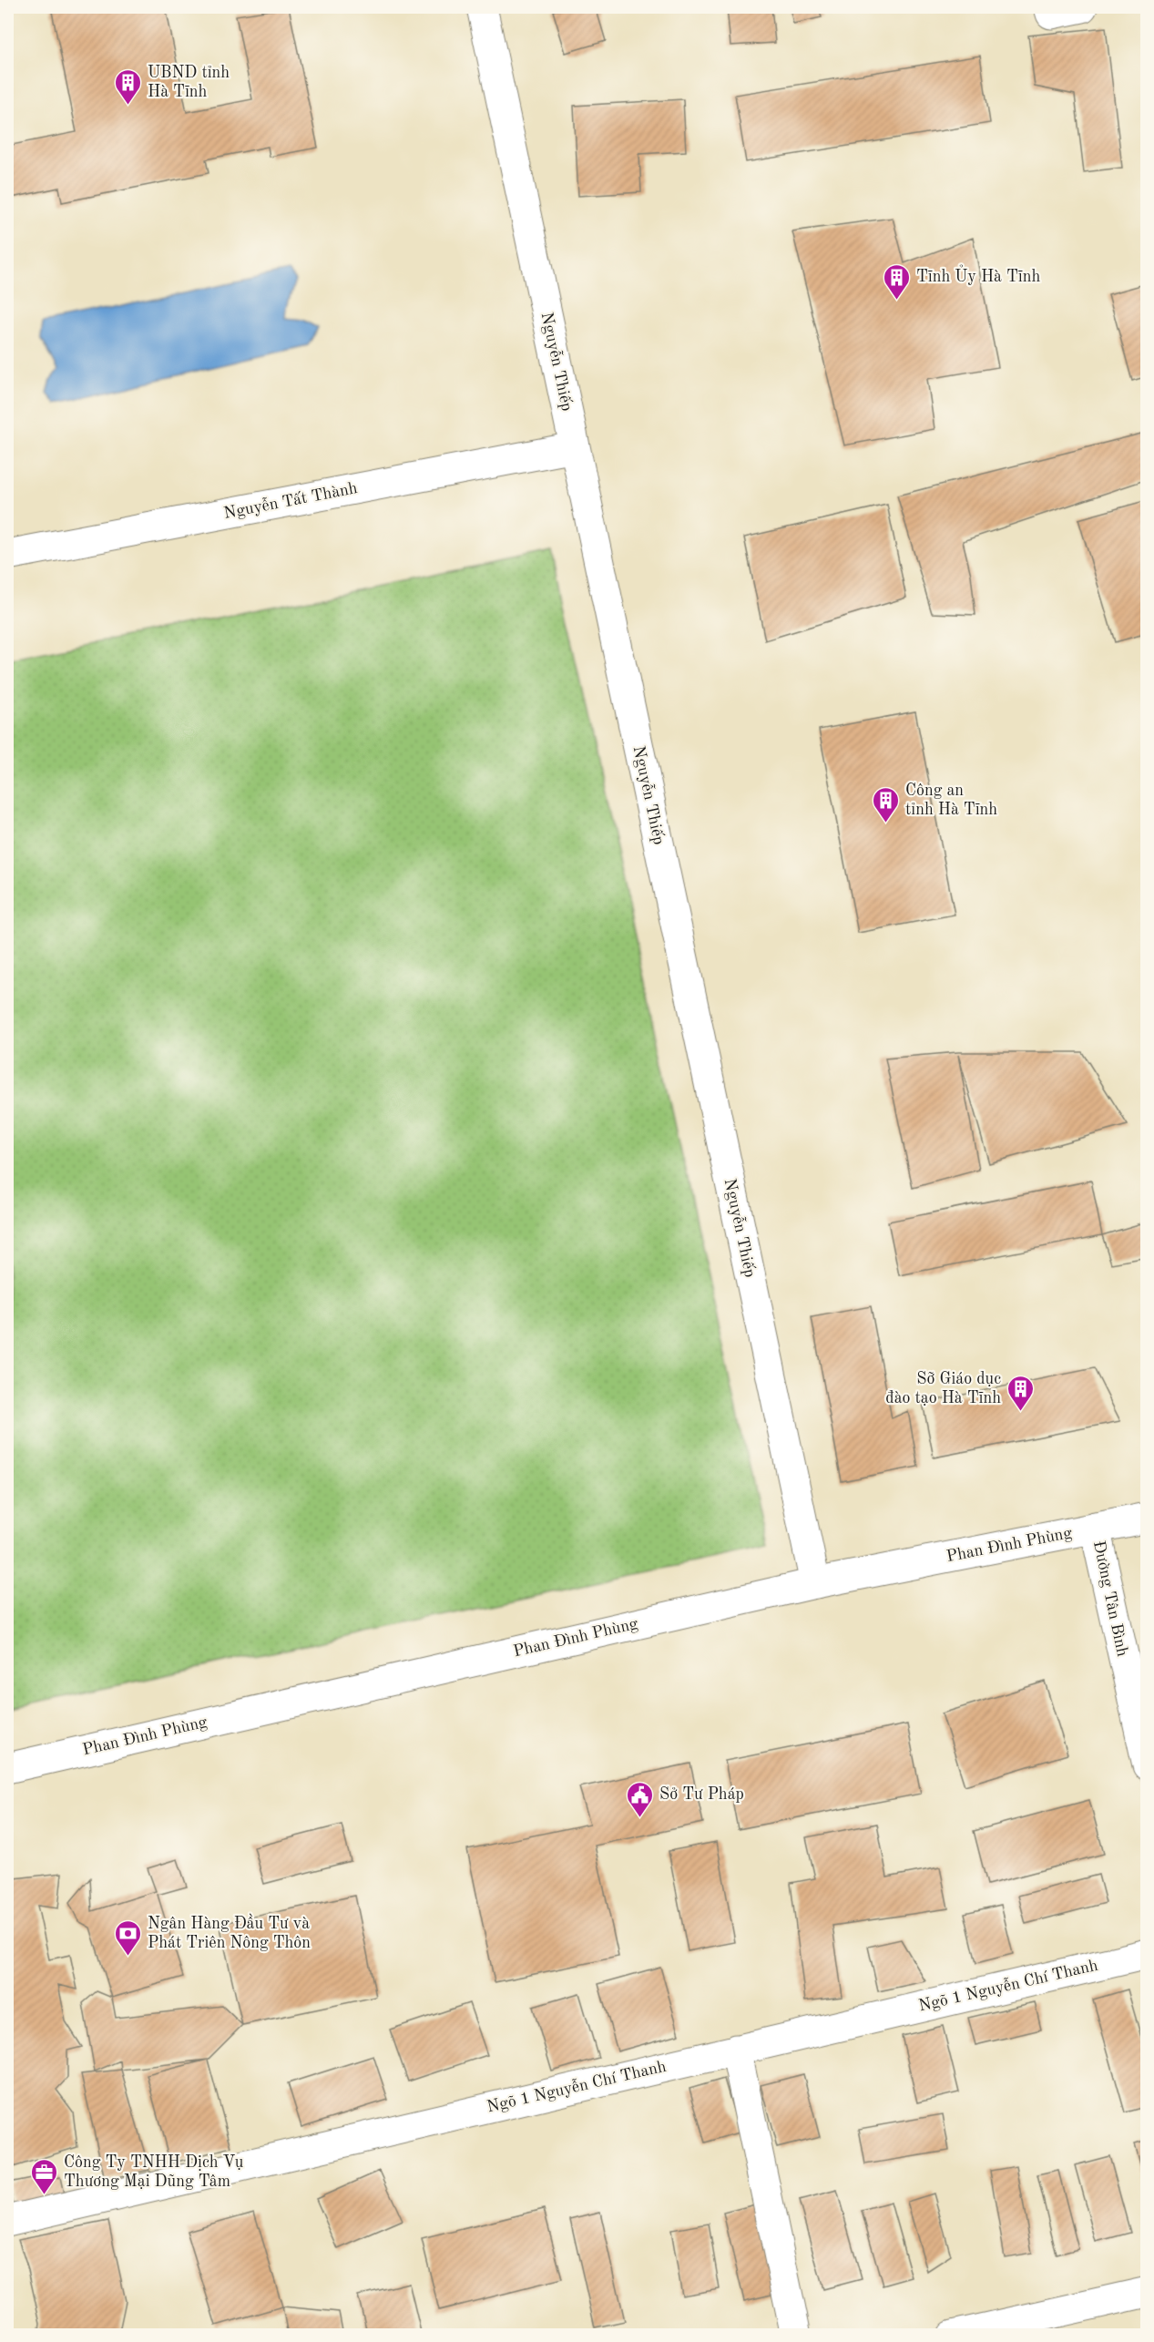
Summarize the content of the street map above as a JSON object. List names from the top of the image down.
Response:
{
  "streets": {
    "street": [
      "Nguyễn Thiếp",
      "Nguyễn Tất Thành",
      "Phan Đình Phùng",
      "Đường Tân Bình",
      "Ngõ 1 Nguyễn Chí Thanh"
    ]
  },
  "crossings": [
    ["Nguyễn Thiếp", "Nguyễn Tất Thành"],
    ["Nguyễn Thiếp", "Phan Đình Phùng"],
    ["Phan Đình Phùng", "Đường Tân Bình"]
  ],
  "places": {
    "building": [
      "UBND tỉnh Hà Tĩnh",
      "Tĩnh Ủy Hà Tĩnh",
      "Công an tỉnh Hà Tĩnh",
      "Sỡ Giáo dục đào tạo Hà Tĩnh"
    ],
    "public building": ["Sở Tư Pháp"],
    "bank": ["Ngân Hàng Đầu Tư và Phát Triên Nông Thôn"],
    "office": ["Công Ty TNHH Dịch Vụ Thương Mại Dũng Tâm"]
  }
}
